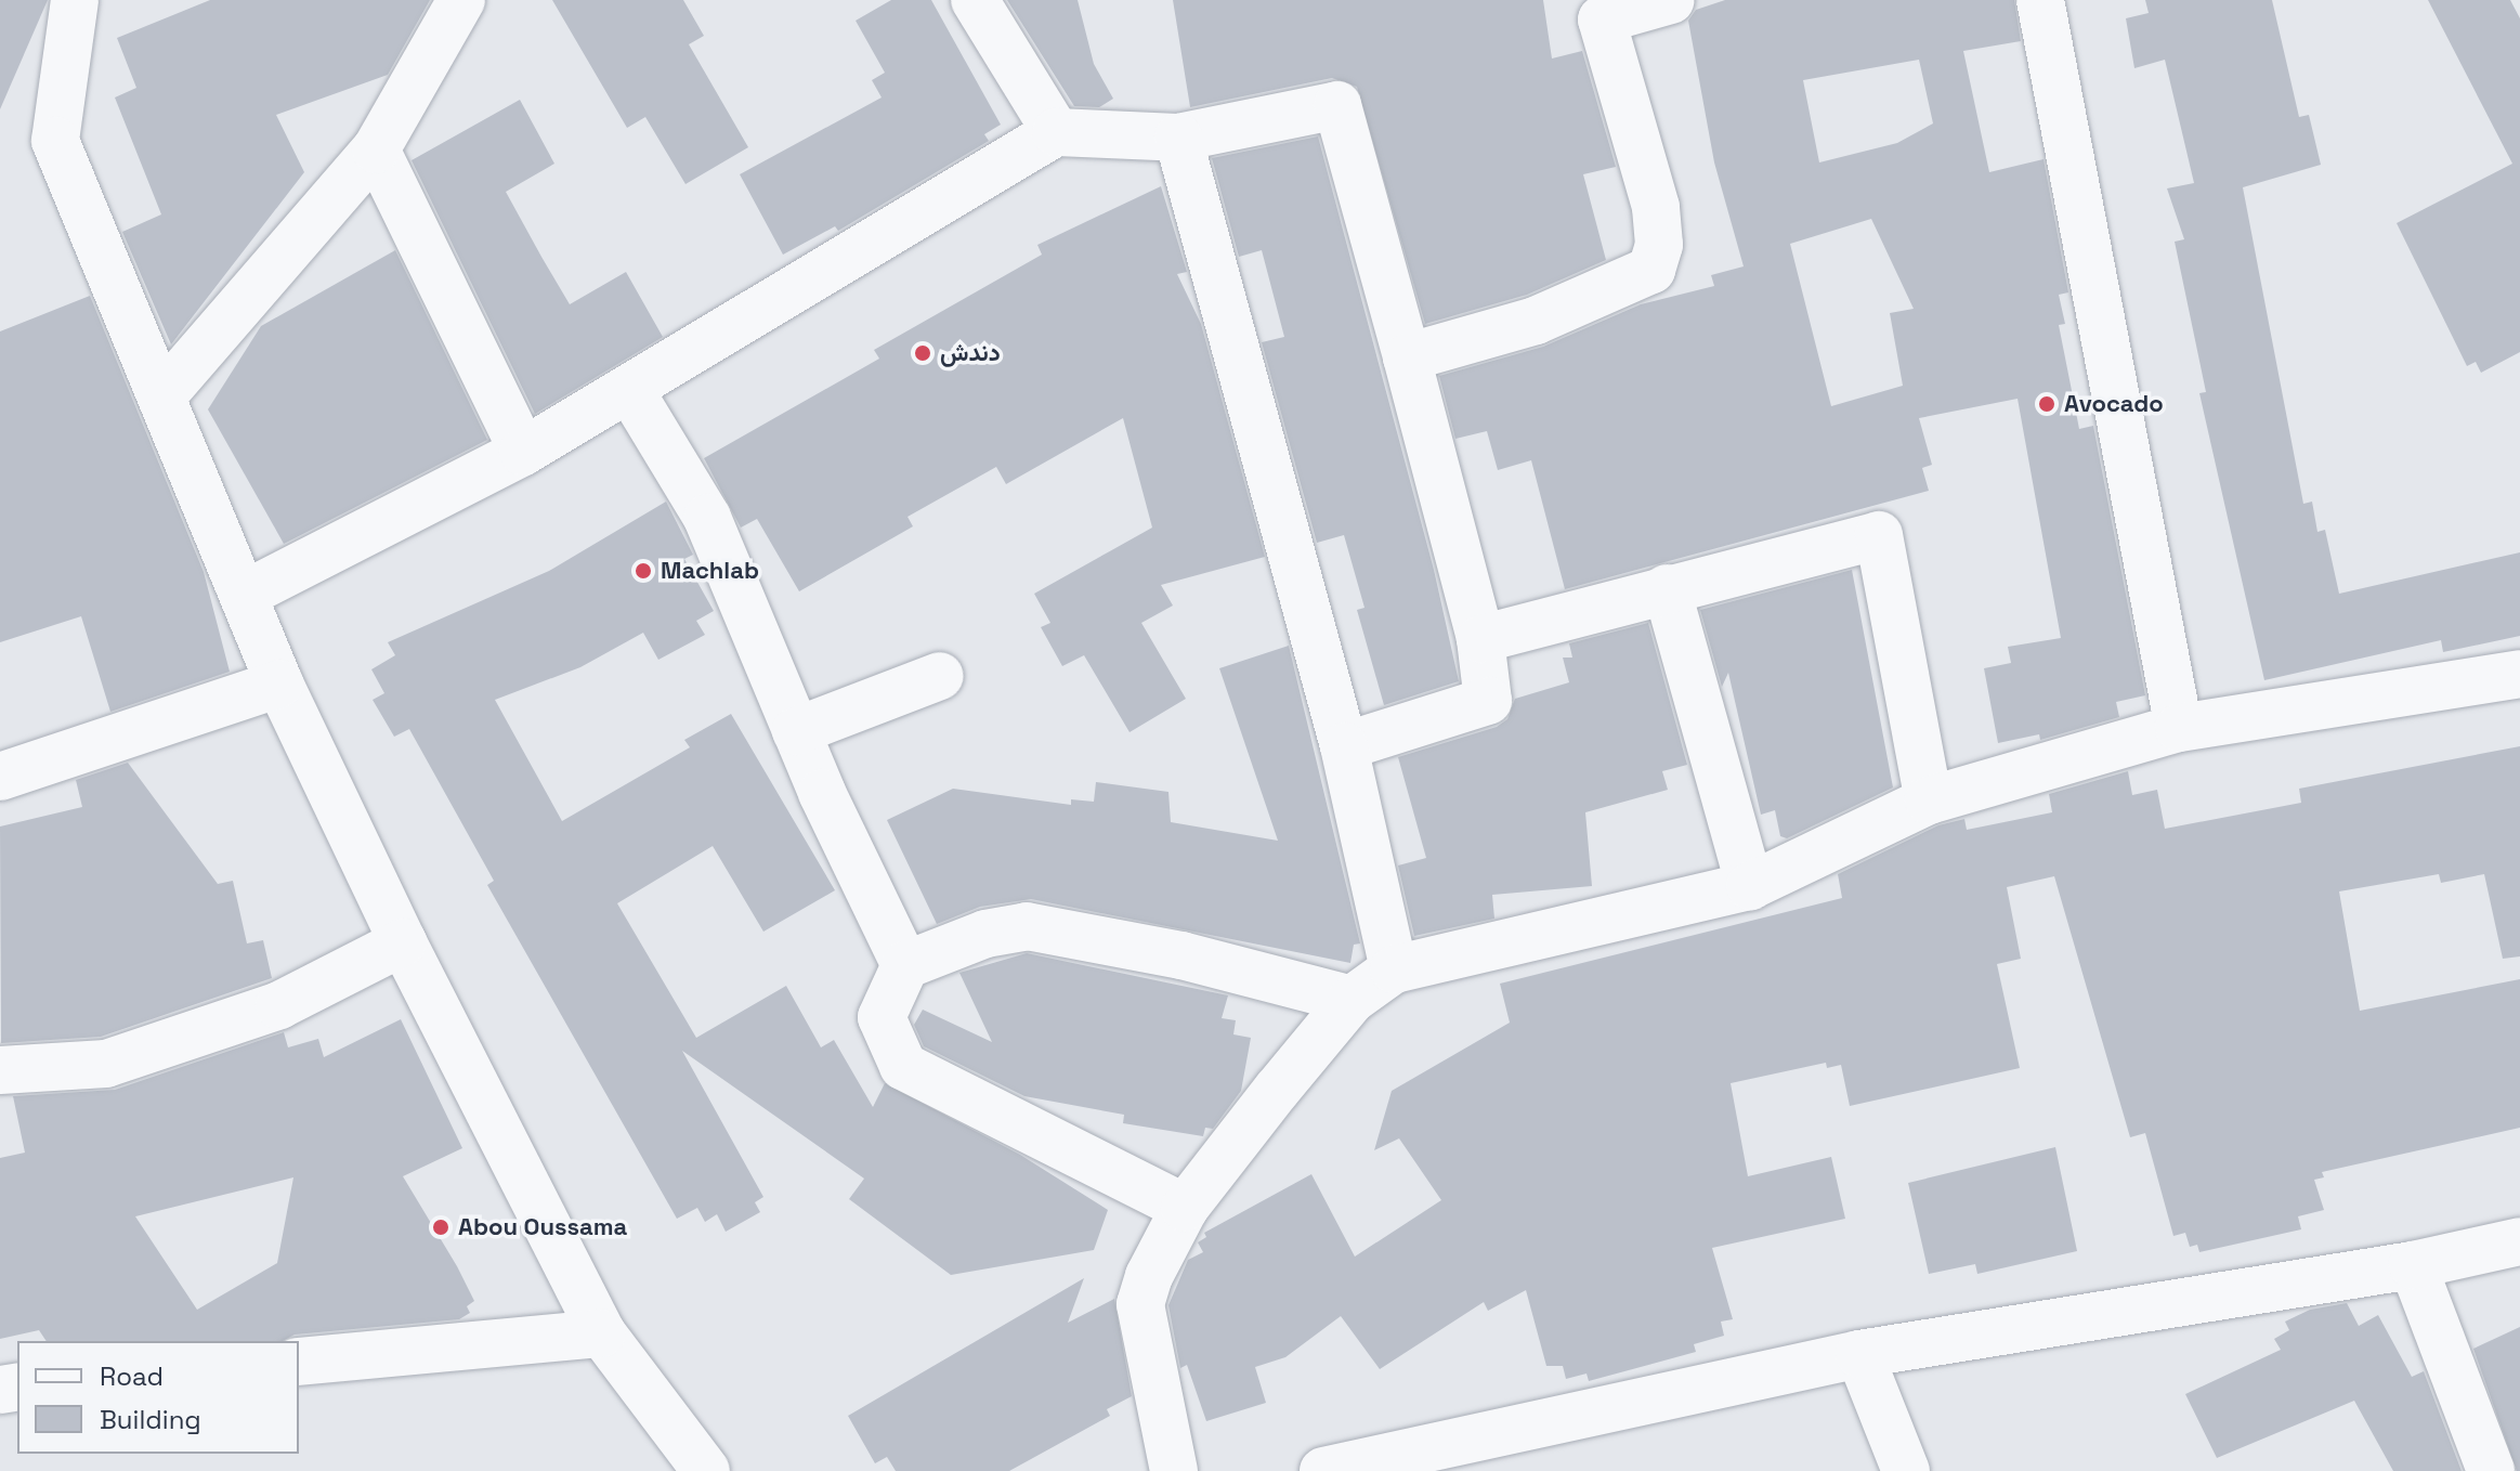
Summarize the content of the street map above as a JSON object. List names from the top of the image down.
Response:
{
  "places": [
    "دندش",
    "Avocado",
    "Machlab",
    "Abou Oussama"
  ],
  "legend": ["Road", "Building"]
}
